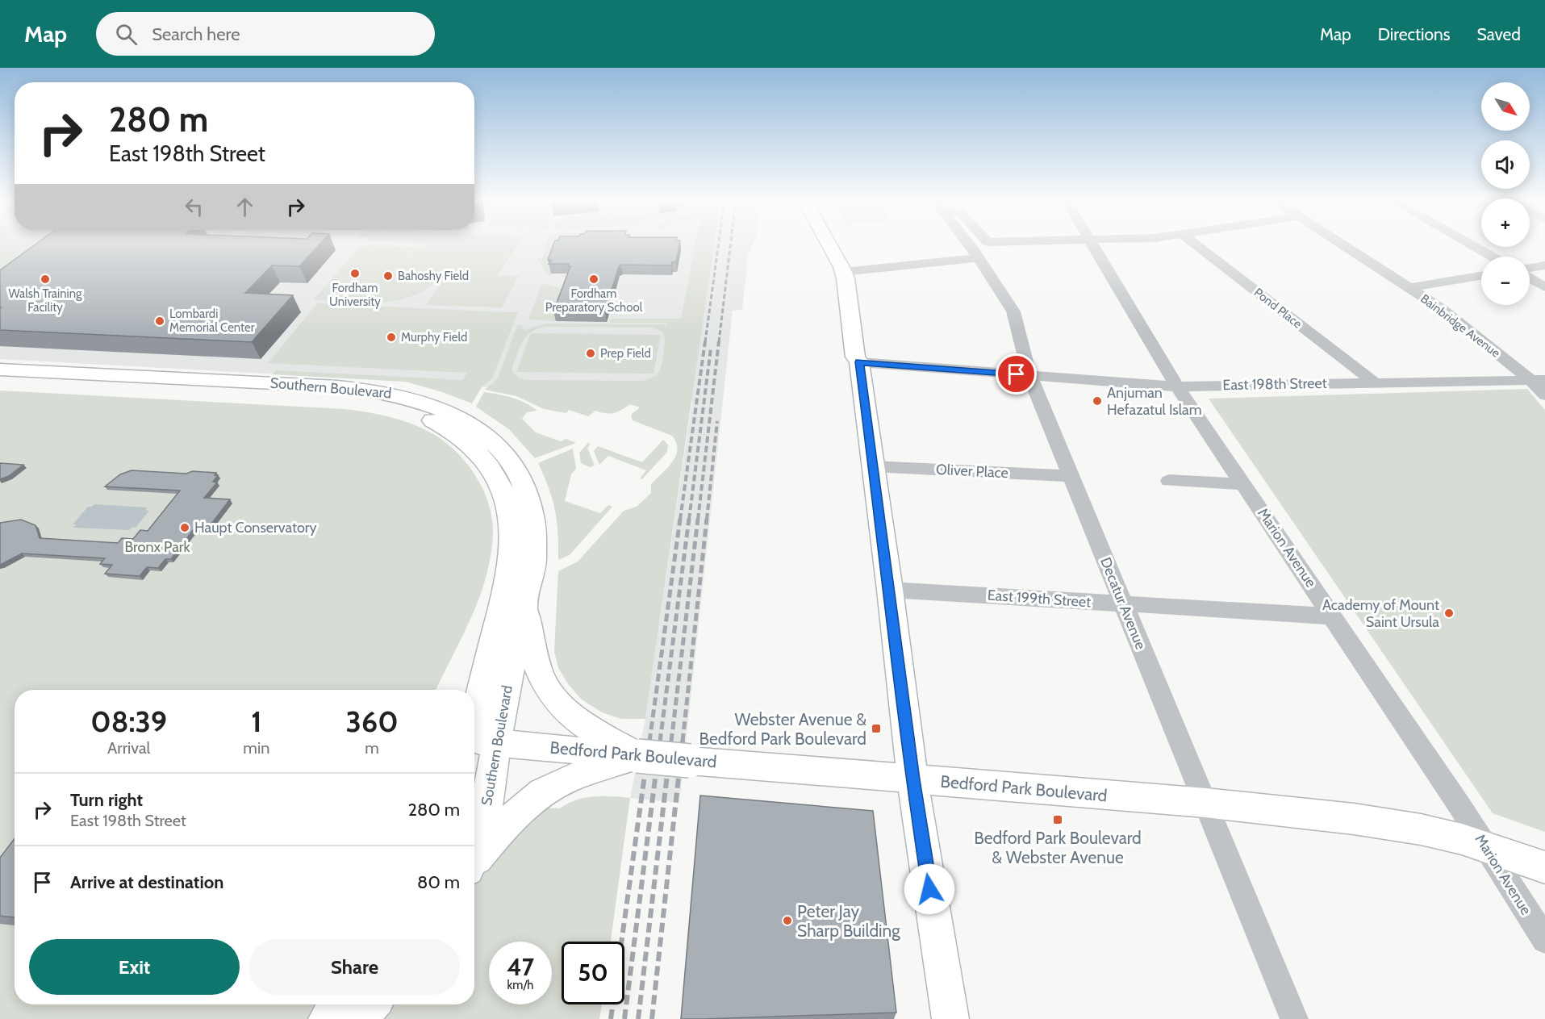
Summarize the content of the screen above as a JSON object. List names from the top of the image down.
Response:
{
  "streets": {
    "main road": ["Southern Boulevard", "Bedford Park Boulevard"],
    "street": [
      "Pond Place",
      "Bainbridge Avenue",
      "East 198th Street",
      "Oliver Place",
      "Marion Avenue",
      "East 199th Street",
      "Decatur Avenue"
    ]
  },
  "crossings": [
    ["Pond Place", "East 198th Street"],
    ["Bainbridge Avenue", "East 198th Street"],
    ["East 198th Street", "Marion Avenue"],
    ["East 198th Street", "Decatur Avenue"],
    ["Southern Boulevard", "Bedford Park Boulevard"],
    ["Oliver Place", "Decatur Avenue"],
    ["Marion Avenue", "East 199th Street"],
    ["Marion Avenue", "Bedford Park Boulevard"],
    ["East 199th Street", "Decatur Avenue"],
    ["Decatur Avenue", "Bedford Park Boulevard"]
  ],
  "parks": ["Bronx Park"],
  "places": {
    "other": [
      "Fordham University",
      "Bahoshy Field",
      "Walsh Training Facility",
      "Fordham Preparatory School",
      "Lombardi Memorial Center",
      "Murphy Field",
      "Prep Field",
      "Anjuman Hefazatul Islam",
      "Haupt Conservatory",
      "Academy of Mount Saint Ursula",
      "Peter Jay Sharp Building"
    ],
    "transit": ["Webster Avenue & Bedford Park Boulevard", "Bedford Park Boulevard & Webster Avenue"]
  },
  "north": "bottom right",
  "page": {
    "header": "Map",
    "search": "Search here",
    "nav": ["Map", "Directions", "Saved"],
    "map_buttons": ["+", "−"],
    "turn": ["280 m", "East 198th Street"],
    "eta": [
      "08:39",
      "Arrival",
      "1",
      "min",
      "360",
      "m"
    ],
    "list": [
      {
        "name": "Turn right",
        "note": "East 198th Street",
        "value": "280 m"
      },
      {
        "name": "Arrive at destination",
        "value": "80 m"
      }
    ],
    "buttons": ["Exit", "Share"],
    "speed": "47 km/h",
    "limit": "50"
  }
}
